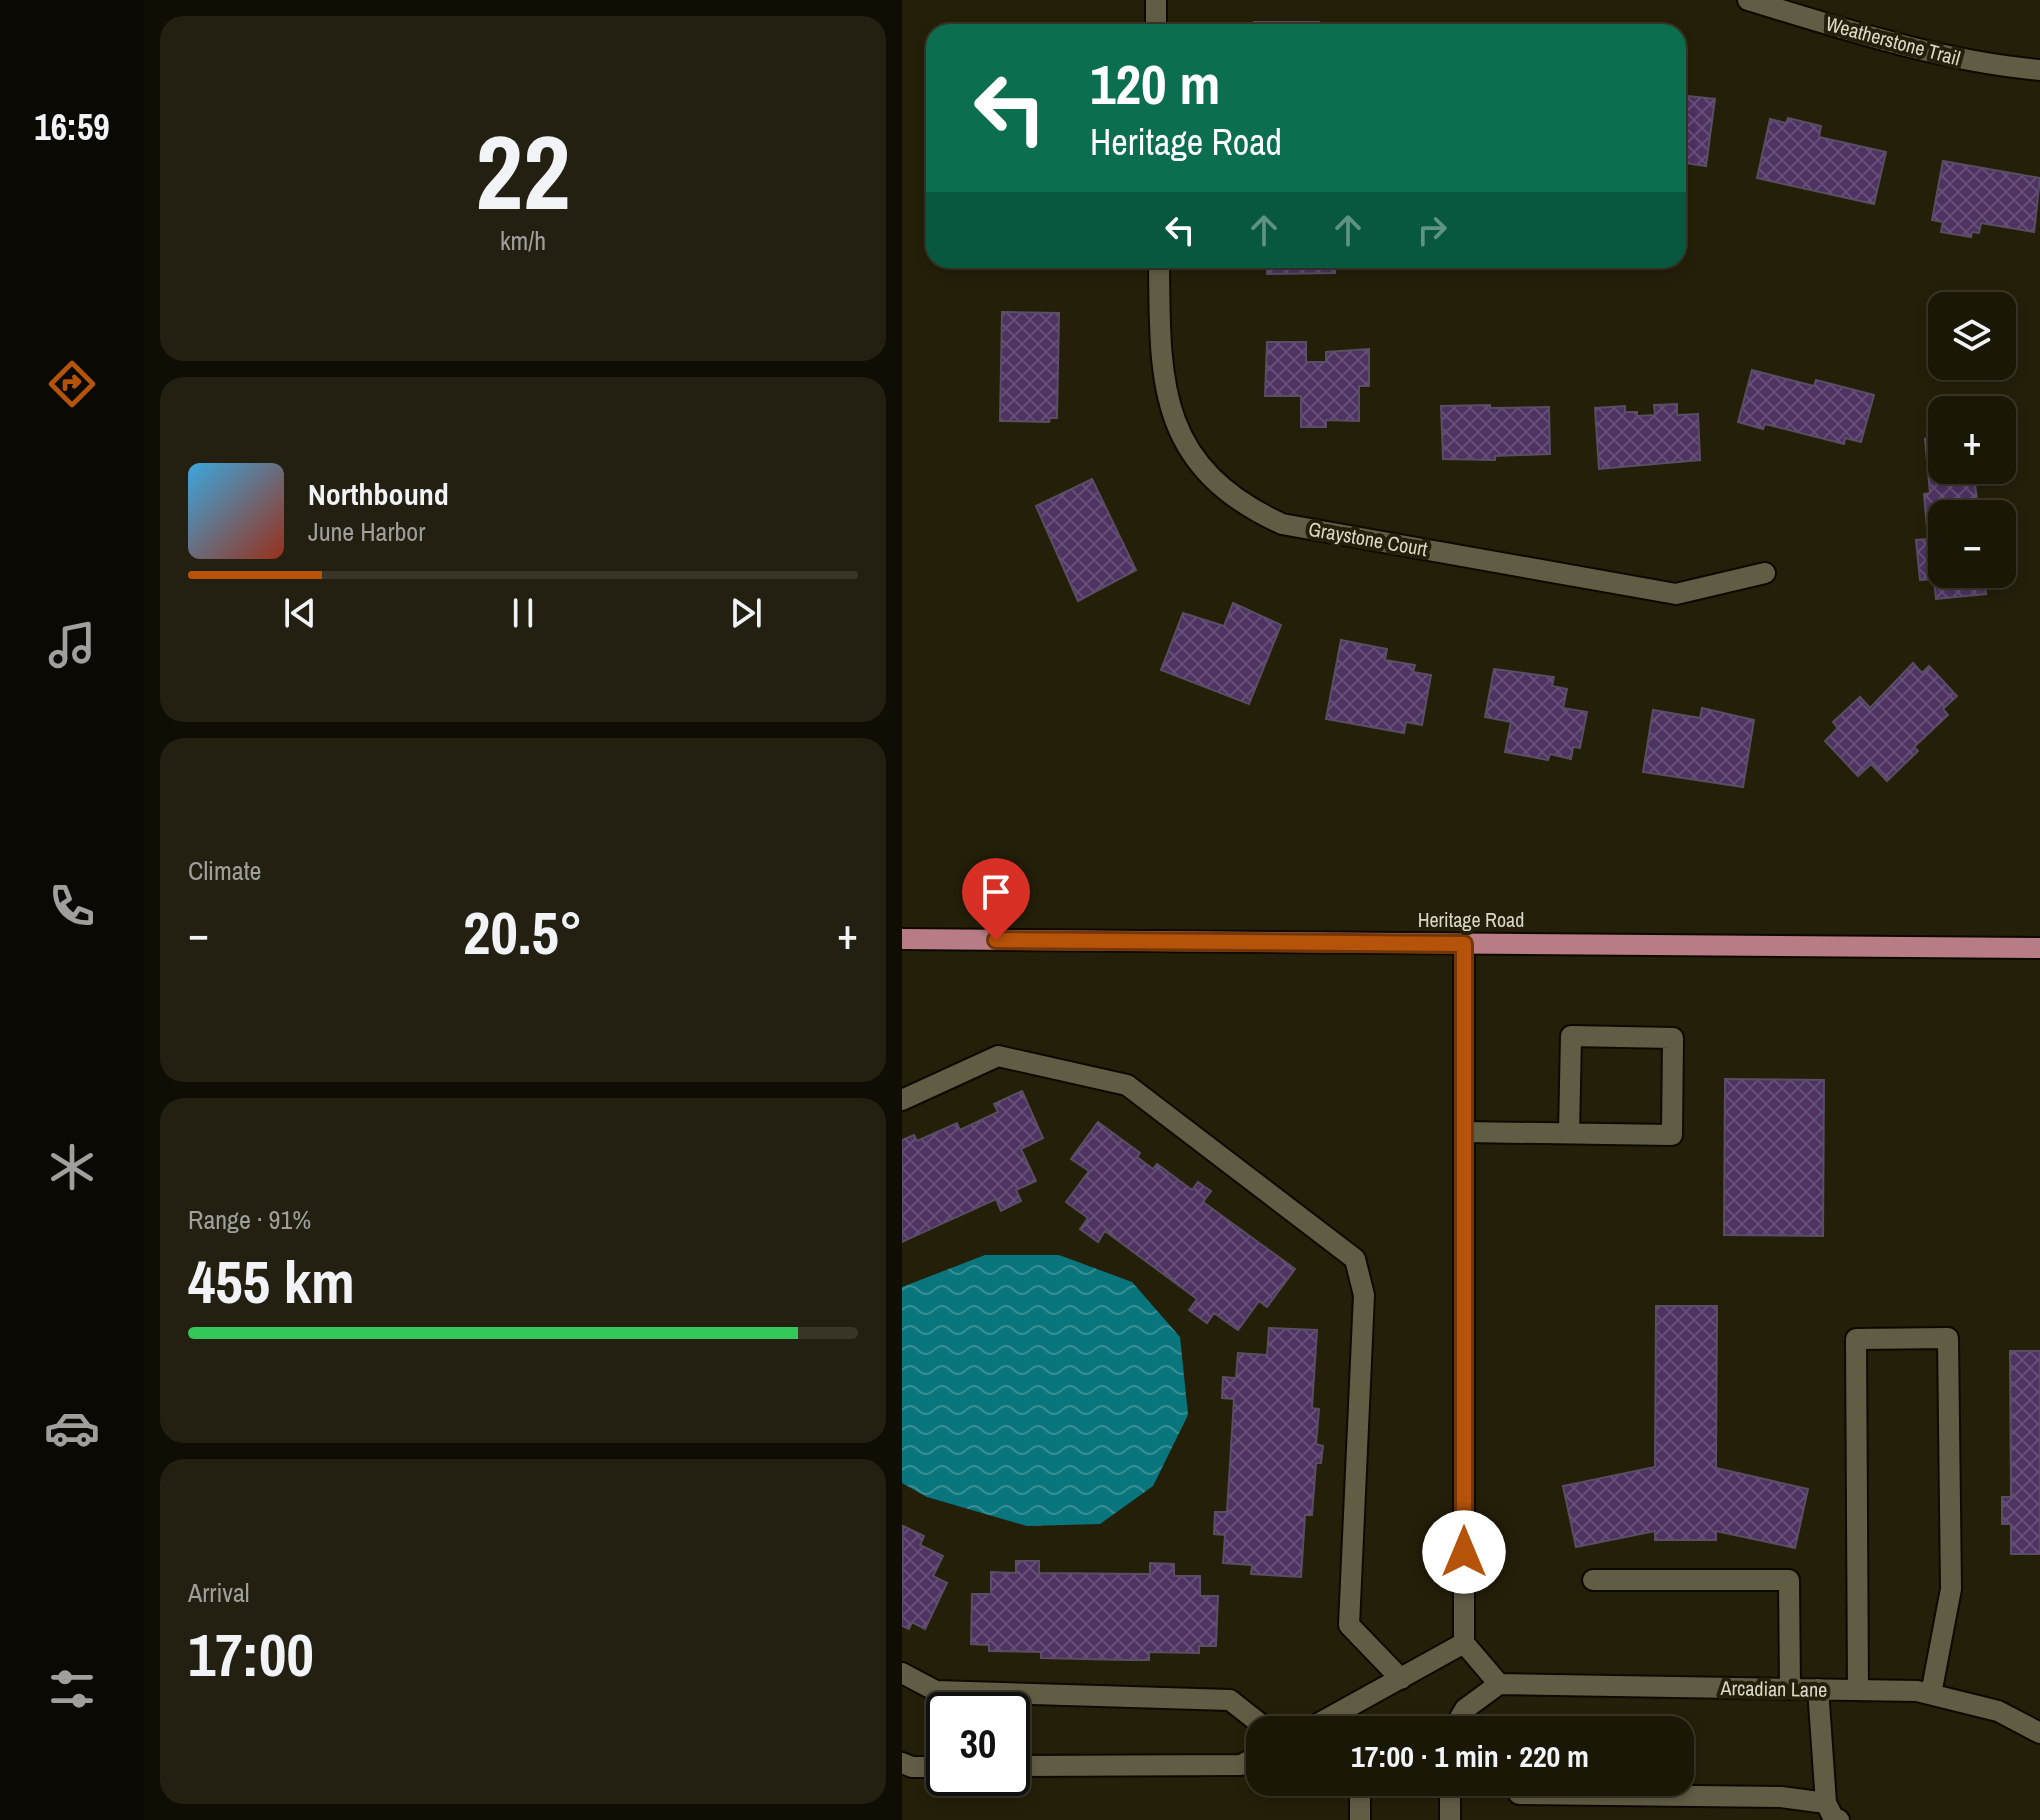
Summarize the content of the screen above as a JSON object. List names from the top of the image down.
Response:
{
  "streets": {
    "main road": ["Heritage Road"],
    "street": ["Weatherstone Trail", "Graystone Court", "Arcadian Lane"]
  },
  "page": {
    "tabs": "16:59",
    "tile": [
      ["22", "km/h"],
      "Climate",
      ["Range · 91%", "455 km"],
      ["Arrival", "17:00"]
    ],
    "turn": ["120 m", "Heritage Road"],
    "map_buttons": ["+", "−"],
    "song": ["Northbound", "June Harbor"],
    "heat": ["−", "20.5°", "+"],
    "limit": "30",
    "trip": "17:00 · 1 min · 220 m"
  }
}
